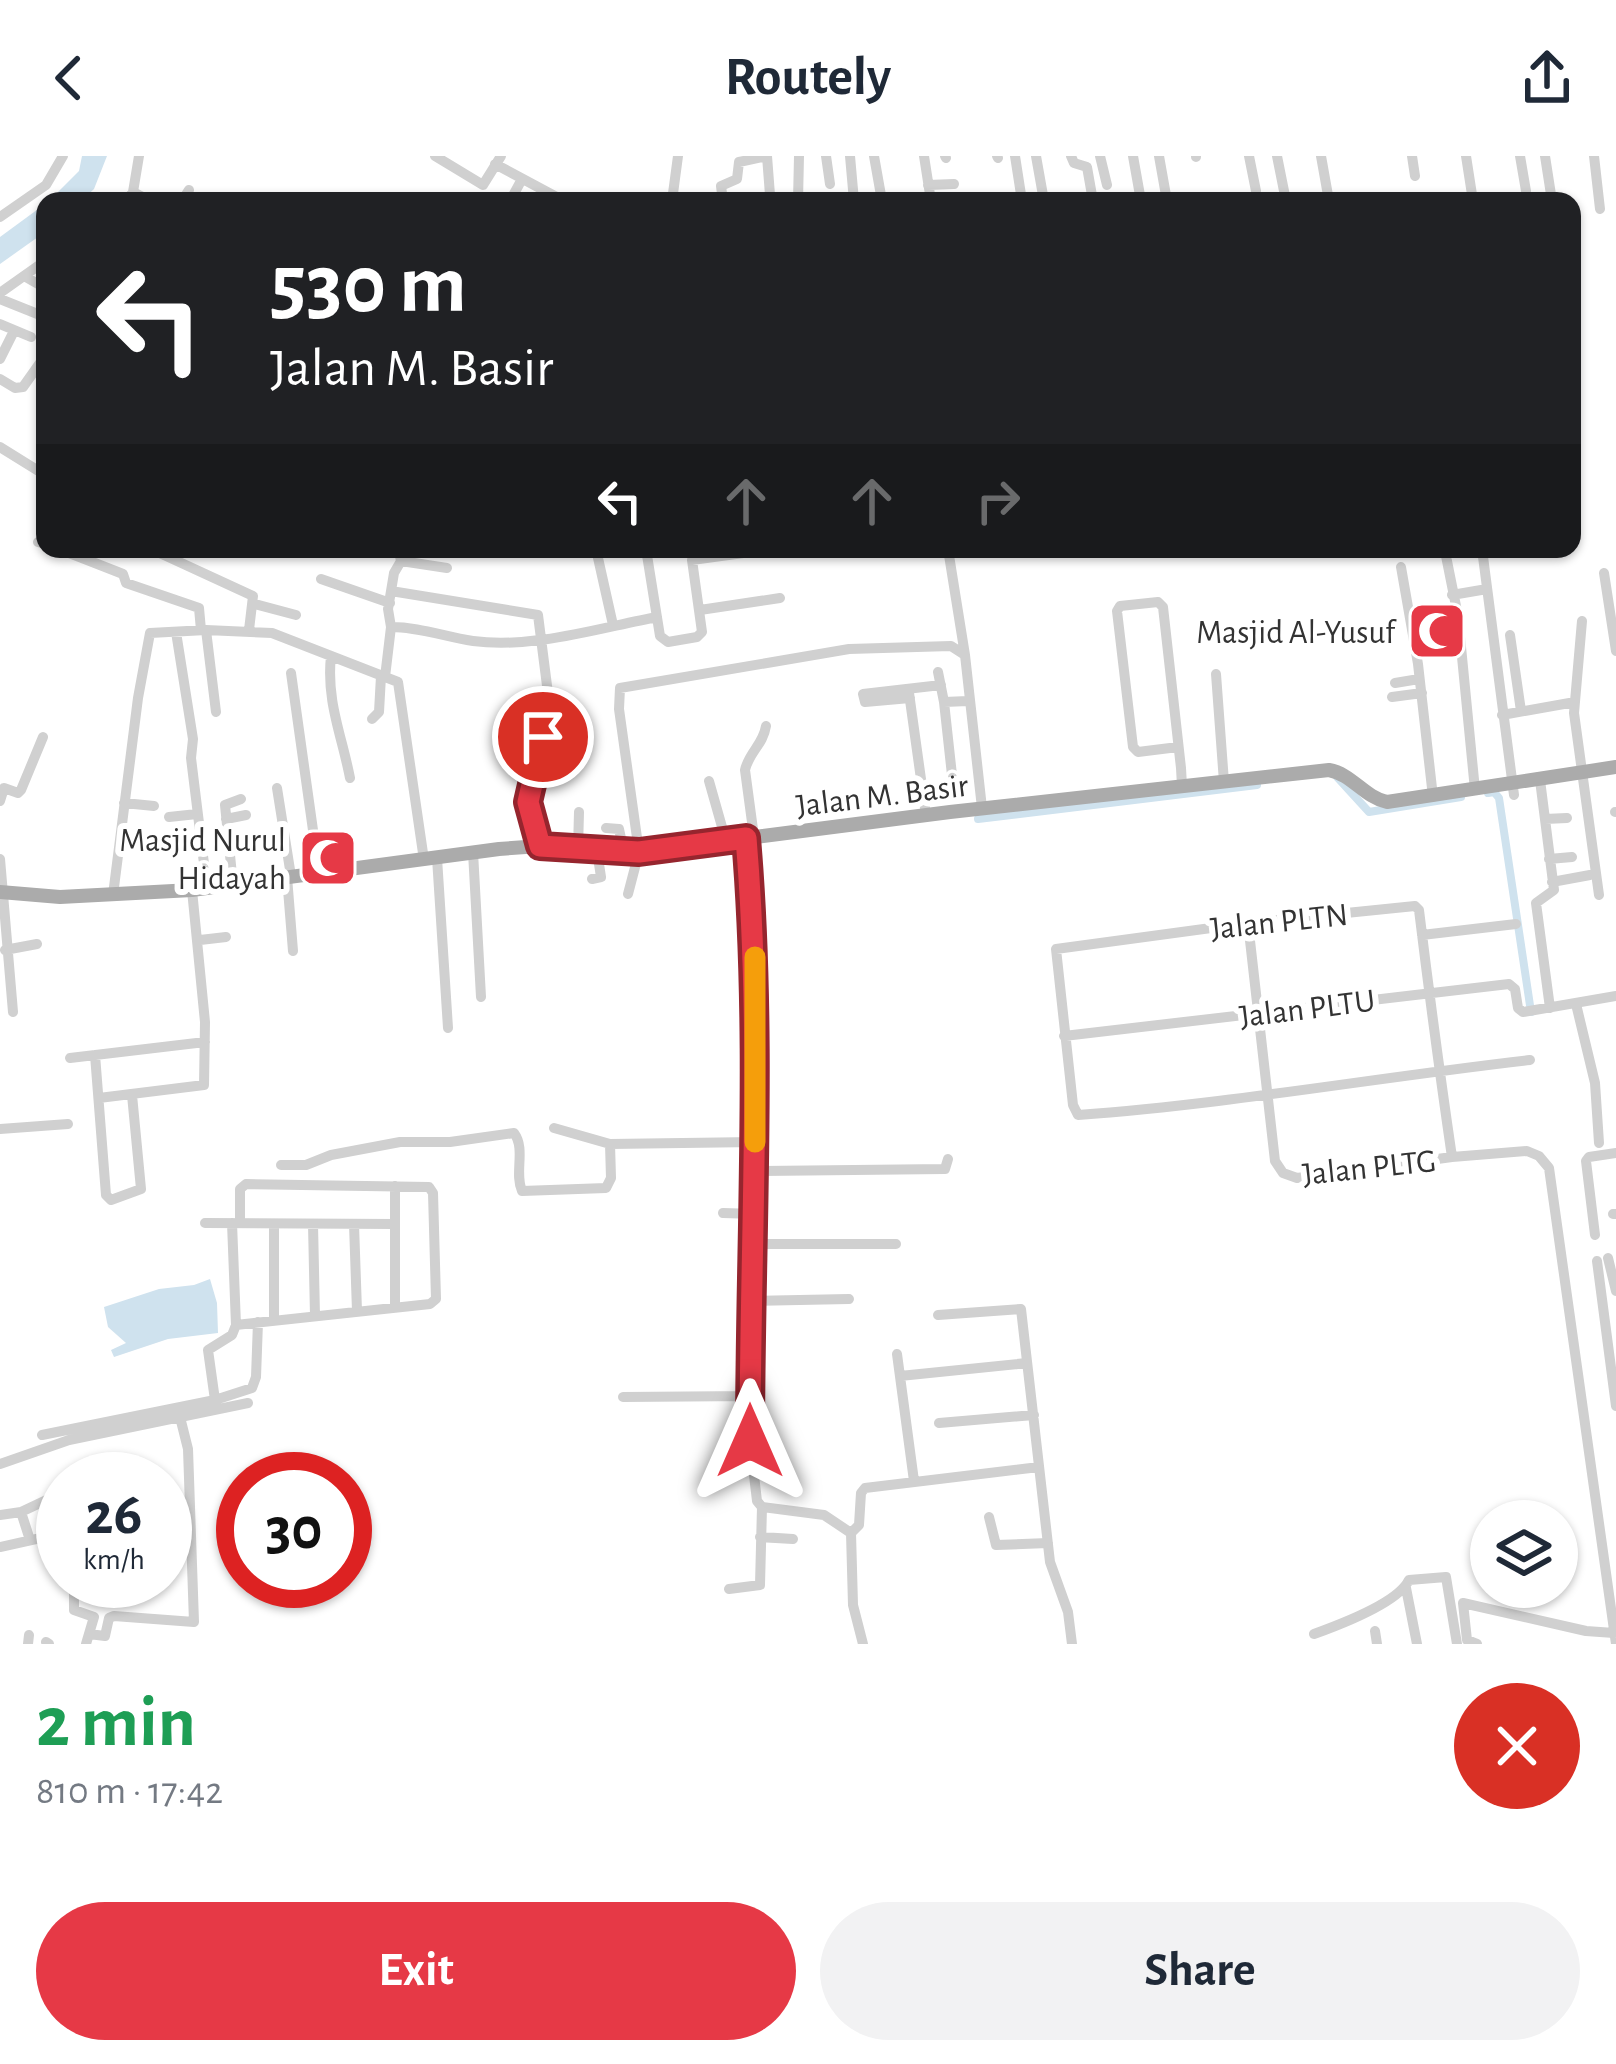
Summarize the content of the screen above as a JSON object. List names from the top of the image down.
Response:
{
  "streets": {
    "main road": ["Jalan M. Basir"],
    "street": ["Jalan PLTN", "Jalan PLTU", "Jalan PLTG"]
  },
  "crossings": [
    ["Jalan PLTN", "Jalan PLTU"],
    ["Jalan PLTN", "Jalan PLTG"],
    ["Jalan PLTU", "Jalan PLTG"]
  ],
  "places": {
    "mosque": ["Masjid Al-Yusuf", "Masjid Nurul Hidayah"]
  },
  "page": {
    "header": "Routely",
    "turn": ["530 m", "Jalan M. Basir"],
    "speed": "26 km/h",
    "limit": "30",
    "heading": ["2 min", "810 m · 17:42"],
    "buttons": ["Exit", "Share"]
  }
}
